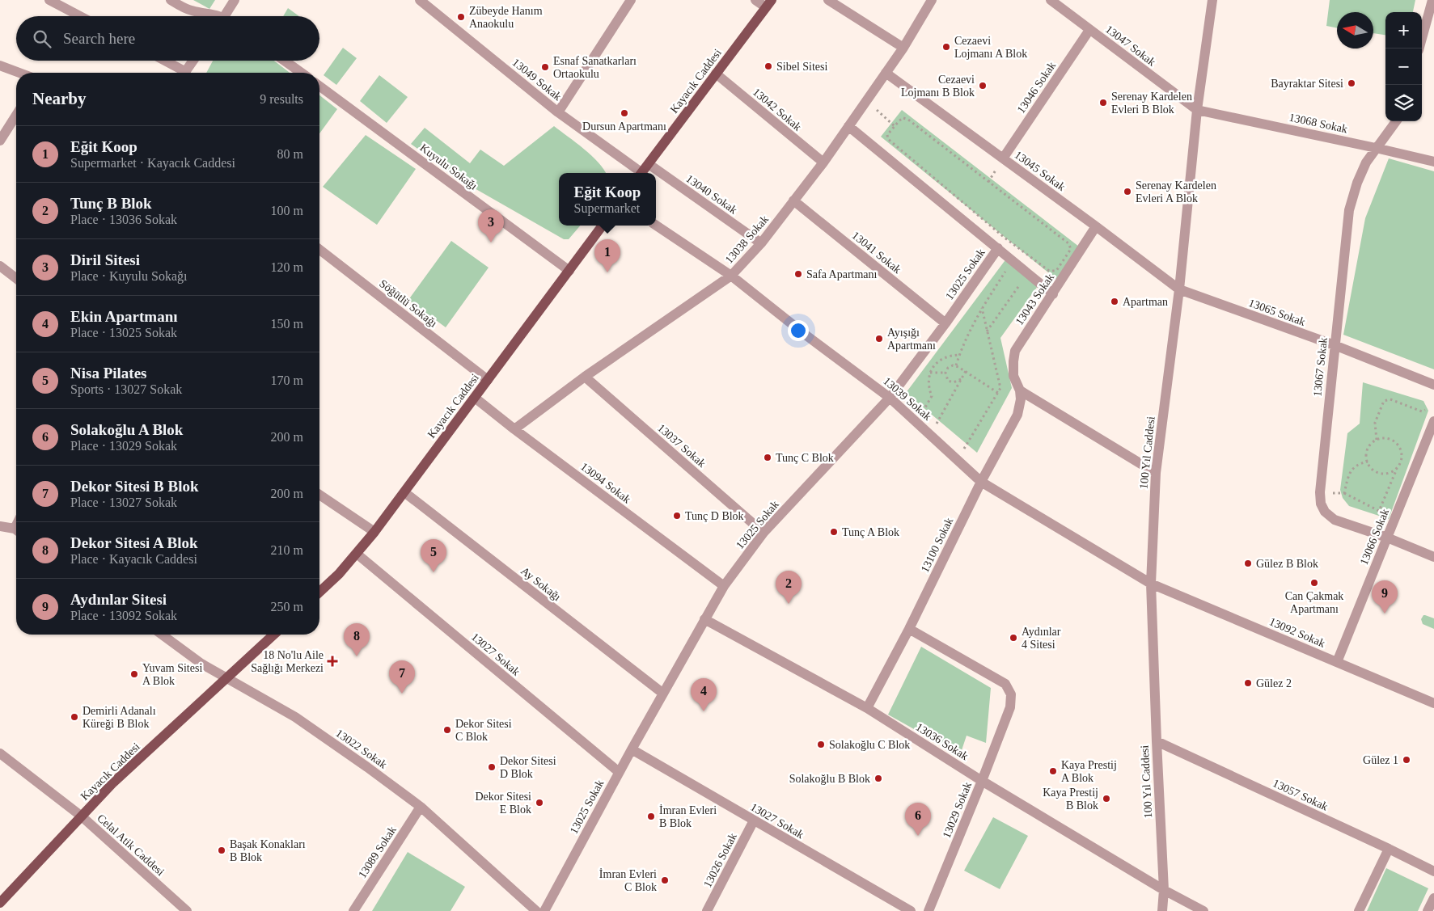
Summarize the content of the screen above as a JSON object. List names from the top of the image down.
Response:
{
  "streets": {
    "main road": ["Kayacık Caddesi"],
    "street": [
      "13047 Sokak",
      "13049 Sokak",
      "13046 Sokak",
      "13042 Sokak",
      "13068 Sokak",
      "Kuyulu Sokağı",
      "13045 Sokak",
      "13040 Sokak",
      "13038 Sokak",
      "13041 Sokak",
      "13025 Sokak",
      "13043 Sokak",
      "Söğütlü Sokağı",
      "13065 Sokak",
      "13067 Sokak",
      "13039 Sokak",
      "13037 Sokak",
      "100 Yıl Caddesi",
      "13094 Sokak",
      "13066 Sokak",
      "13100 Sokak",
      "Ay Sokağı",
      "13092 Sokak",
      "13027 Sokak",
      "13036 Sokak",
      "13022 Sokak",
      "13057 Sokak",
      "13029 Sokak",
      "Celal Atik Caddesi",
      "13089 Sokak",
      "13026 Sokak"
    ]
  },
  "crossings": [
    ["13047 Sokak", "13046 Sokak"],
    ["13047 Sokak", "13068 Sokak"],
    ["13047 Sokak", "100 Yıl Caddesi"],
    ["Kayacık Caddesi", "13042 Sokak"],
    ["Kayacık Caddesi", "Kuyulu Sokağı"],
    ["Kayacık Caddesi", "13040 Sokak"],
    ["Kayacık Caddesi", "Söğütlü Sokağı"],
    ["Kayacık Caddesi", "13094 Sokak"],
    ["Kayacık Caddesi", "Ay Sokağı"],
    ["Kayacık Caddesi", "13027 Sokak"],
    ["Kayacık Caddesi", "13022 Sokak"],
    ["Kayacık Caddesi", "Celal Atik Caddesi"],
    ["13046 Sokak", "13045 Sokak"],
    ["13042 Sokak", "13038 Sokak"],
    ["13068 Sokak", "13067 Sokak"],
    ["13068 Sokak", "100 Yıl Caddesi"],
    ["13045 Sokak", "13038 Sokak"],
    ["13045 Sokak", "13043 Sokak"],
    ["13045 Sokak", "13065 Sokak"],
    ["13045 Sokak", "100 Yıl Caddesi"],
    ["13040 Sokak", "13038 Sokak"],
    ["13038 Sokak", "13041 Sokak"],
    ["13038 Sokak", "13039 Sokak"],
    ["13038 Sokak", "13037 Sokak"],
    ["13038 Sokak", "13094 Sokak"],
    ["13041 Sokak", "13025 Sokak"],
    ["13025 Sokak", "13043 Sokak"],
    ["13025 Sokak", "13039 Sokak"],
    ["13025 Sokak", "13037 Sokak"],
    ["13025 Sokak", "13094 Sokak"],
    ["13025 Sokak", "Ay Sokağı"],
    ["13025 Sokak", "13027 Sokak"],
    ["13025 Sokak", "13036 Sokak"],
    ["13043 Sokak", "13100 Sokak"],
    ["13065 Sokak", "13067 Sokak"],
    ["13065 Sokak", "100 Yıl Caddesi"],
    ["13067 Sokak", "13066 Sokak"],
    ["13039 Sokak", "100 Yıl Caddesi"],
    ["13039 Sokak", "13100 Sokak"],
    ["13039 Sokak", "13092 Sokak"],
    ["100 Yıl Caddesi", "13092 Sokak"],
    ["100 Yıl Caddesi", "13036 Sokak"],
    ["100 Yıl Caddesi", "13057 Sokak"],
    ["13066 Sokak", "13092 Sokak"],
    ["13100 Sokak", "13036 Sokak"],
    ["13100 Sokak", "13029 Sokak"],
    ["13027 Sokak", "13026 Sokak"],
    ["13036 Sokak", "13029 Sokak"],
    ["13022 Sokak", "13089 Sokak"]
  ],
  "places": {
    "other": [
      "Zübeyde Hanım Anaokulu",
      "Cezaevi Lojmanı A Blok",
      "Sibel Sitesi",
      "Esnaf Sanatkarları Ortaokulu",
      "Bayraktar Sitesi",
      "Cezaevi Lojmanı B Blok",
      "Serenay Kardelen Evleri B Blok",
      "Dursun Apartmanı",
      "Serenay Kardelen Evleri A Blok",
      "Safa Apartmanı",
      "Apartman",
      "Ayışığı Apartmanı",
      "Tunç C Blok",
      "Tunç D Blok",
      "Tunç A Blok",
      "Gülez B Blok",
      "Can Çakmak Apartmanı",
      "Aydınlar 4 Sitesi",
      "Yuvam Sitesi A Blok",
      "Gülez 2",
      "Demirli Adanalı Küreği B Blok",
      "Dekor Sitesi C Blok",
      "Solakoğlu C Blok",
      "Gülez 1",
      "Dekor Sitesi D Blok",
      "Kaya Prestij A Blok",
      "Solakoğlu B Blok",
      "Kaya Prestij B Blok",
      "Dekor Sitesi E Blok",
      "İmran Evleri B Blok",
      "Başak Konakları B Blok",
      "İmran Evleri C Blok"
    ],
    "health": ["18 No'lu Aile Sağlığı Merkezi"]
  },
  "north": "left",
  "page": {
    "map_buttons": ["+", "−"],
    "search": "Search here",
    "heading": ["Nearby", "9 results"],
    "list": [
      {
        "mark": "1",
        "name": "Eğit Koop",
        "note": "Supermarket · Kayacık Caddesi",
        "value": "80 m"
      },
      {
        "mark": "2",
        "name": "Tunç B Blok",
        "note": "Place · 13036 Sokak",
        "value": "100 m"
      },
      {
        "mark": "3",
        "name": "Diril Sitesi",
        "note": "Place · Kuyulu Sokağı",
        "value": "120 m"
      },
      {
        "mark": "4",
        "name": "Ekin Apartmanı",
        "note": "Place · 13025 Sokak",
        "value": "150 m"
      },
      {
        "mark": "5",
        "name": "Nisa Pilates",
        "note": "Sports · 13027 Sokak",
        "value": "170 m"
      },
      {
        "mark": "6",
        "name": "Solakoğlu A Blok",
        "note": "Place · 13029 Sokak",
        "value": "200 m"
      },
      {
        "mark": "7",
        "name": "Dekor Sitesi B Blok",
        "note": "Place · 13027 Sokak",
        "value": "200 m"
      },
      {
        "mark": "8",
        "name": "Dekor Sitesi A Blok",
        "note": "Place · Kayacık Caddesi",
        "value": "210 m"
      },
      {
        "mark": "9",
        "name": "Aydınlar Sitesi",
        "note": "Place · 13092 Sokak",
        "value": "250 m"
      }
    ],
    "popup": ["Eğit Koop", "Supermarket"],
    "pins": [
      "3",
      "1",
      "5",
      "2",
      "9",
      "8",
      "7",
      "4",
      "6"
    ]
  }
}
